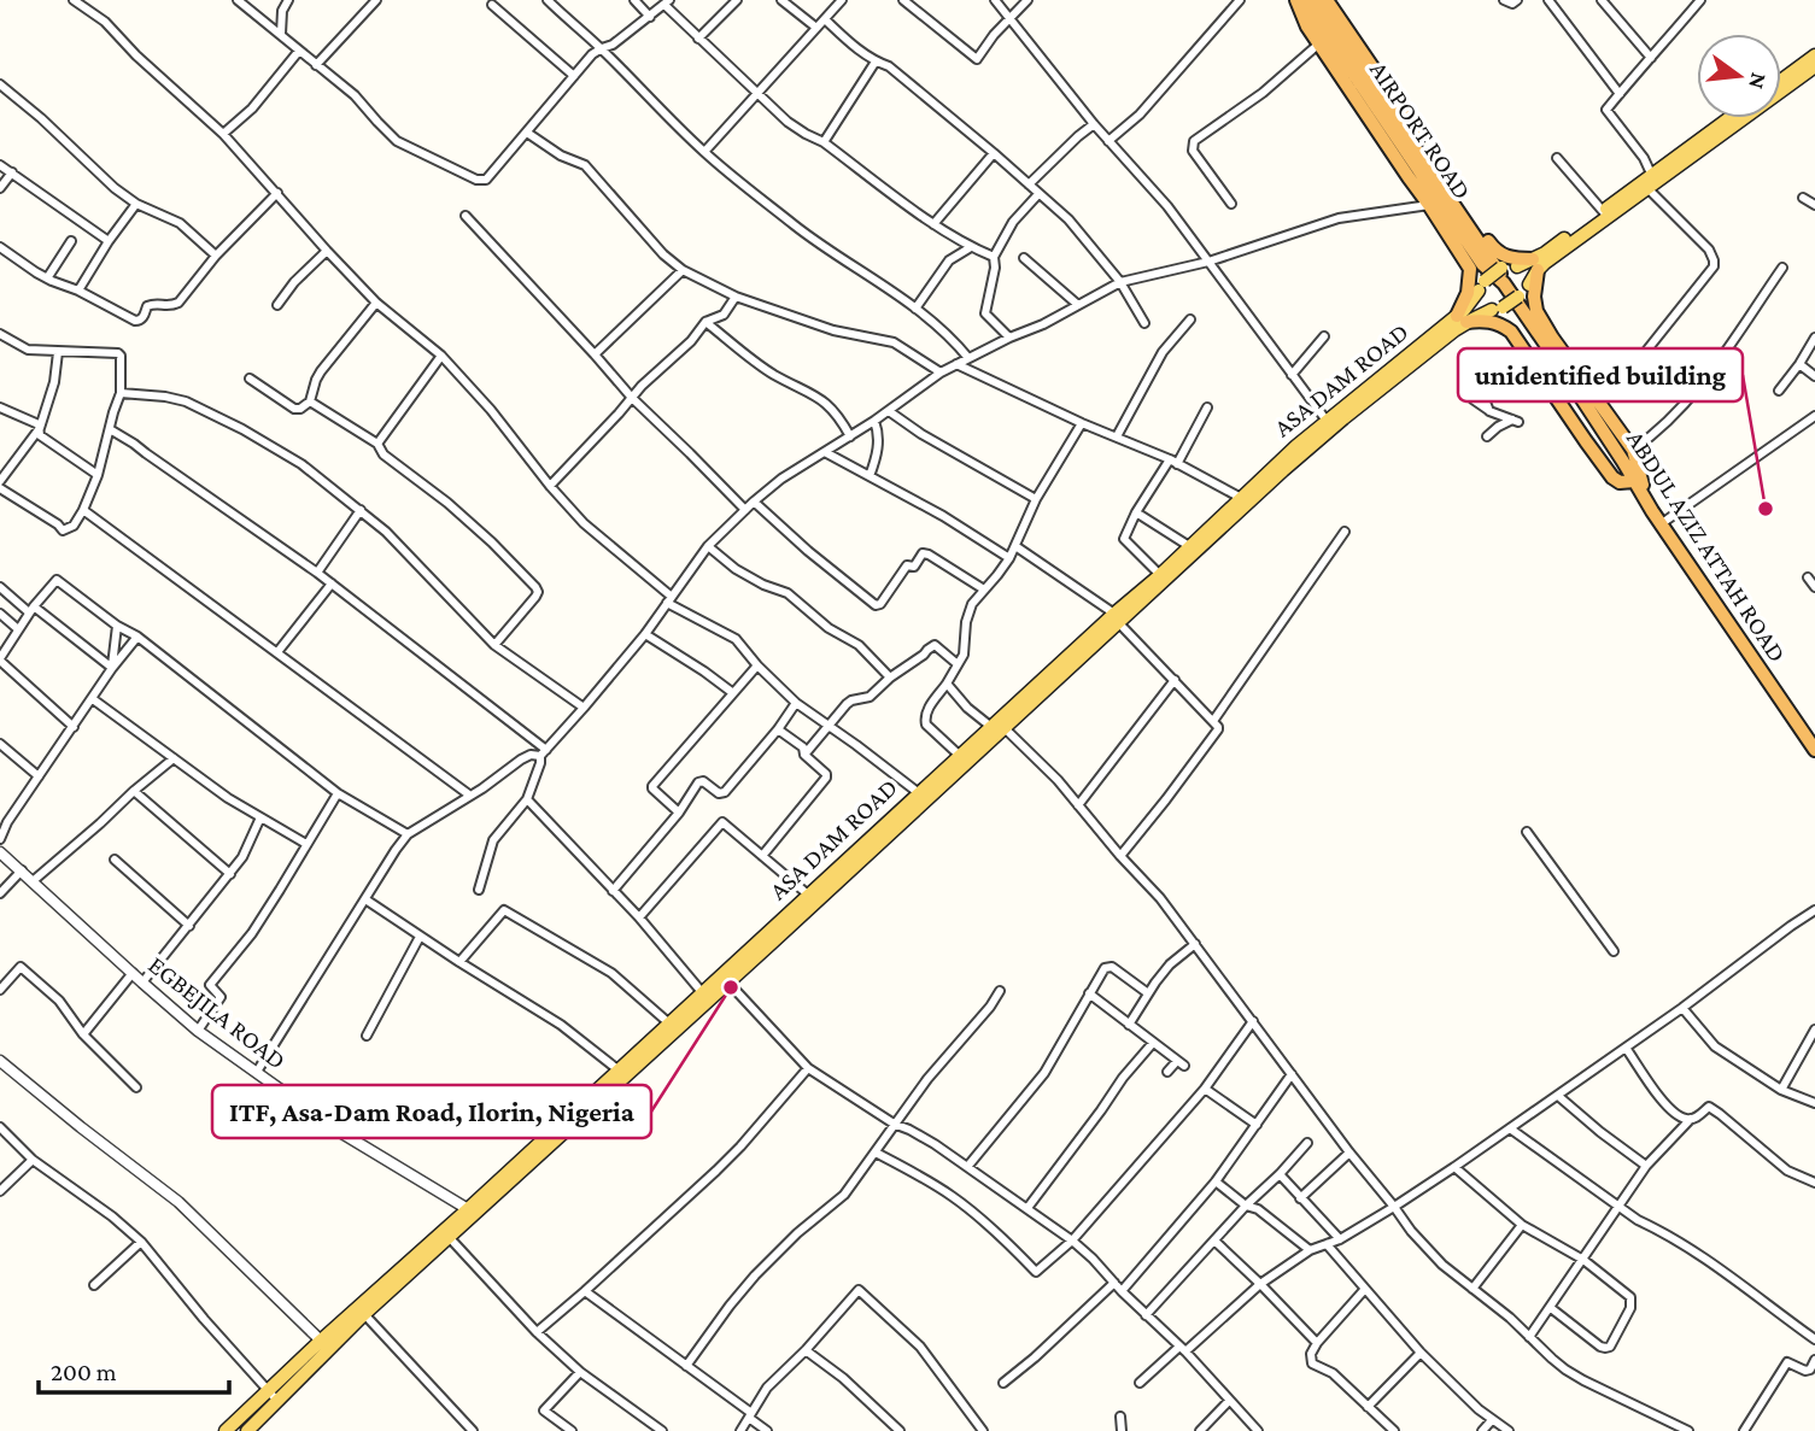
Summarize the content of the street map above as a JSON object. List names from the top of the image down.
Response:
{
  "streets": {
    "highway": ["AIRPORT ROAD", "ABDUL AZIZ ATTAH ROAD"],
    "main road": ["ASA DAM ROAD"],
    "street": ["EGBEJILA ROAD"]
  },
  "crossings": [
    ["AIRPORT ROAD", "ASA DAM ROAD"],
    ["AIRPORT ROAD", "ABDUL AZIZ ATTAH ROAD"],
    ["ASA DAM ROAD", "ABDUL AZIZ ATTAH ROAD"],
    ["ASA DAM ROAD", "EGBEJILA ROAD"]
  ],
  "places": ["unidentified building", "ITF, Asa-Dam Road, Ilorin, Nigeria"],
  "scale_bar": "200 m",
  "north": "right"
}
